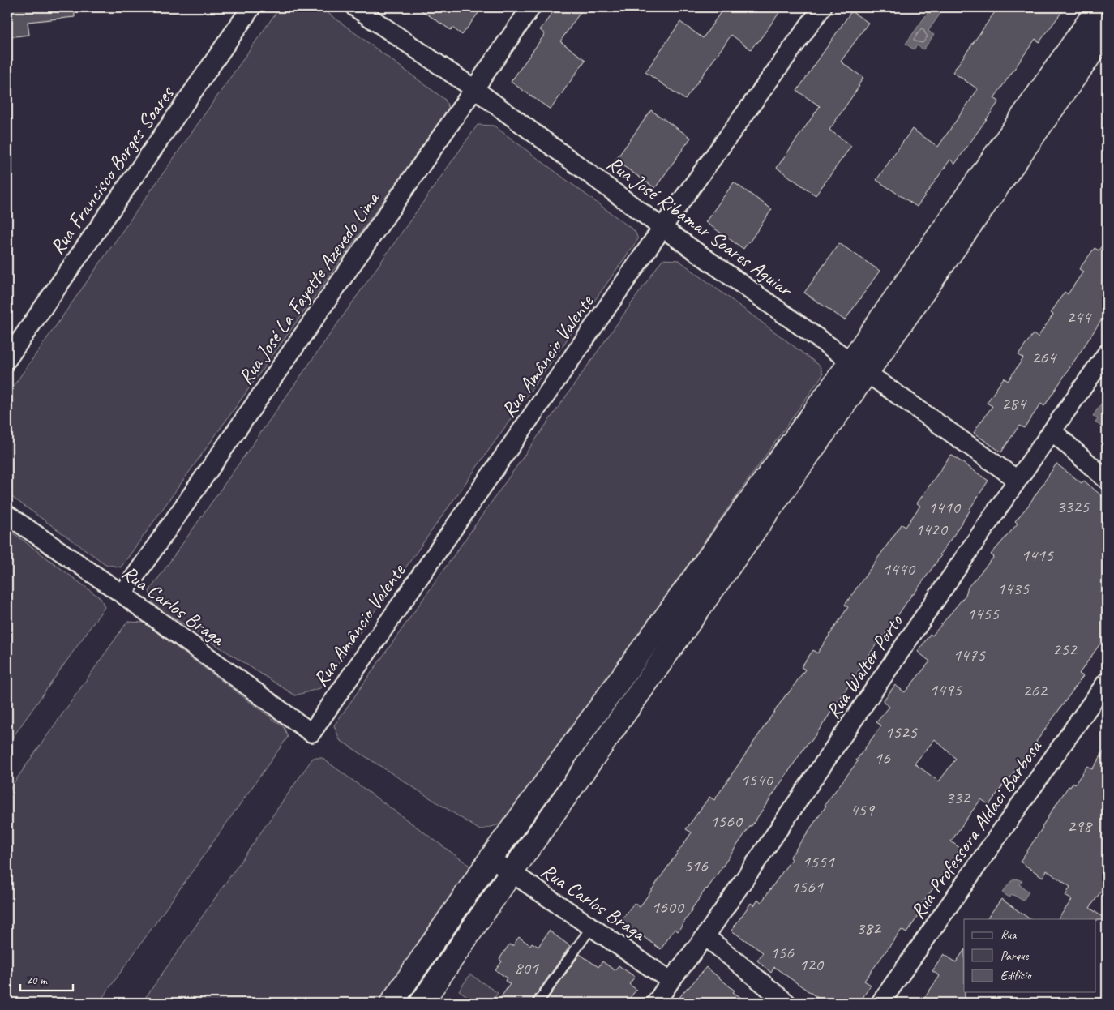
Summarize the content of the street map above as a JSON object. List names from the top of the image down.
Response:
{
  "streets": {
    "street": [
      "Rua Francisco Borges Soares",
      "Rua José Ribamar Soares Aguiar",
      "Rua José La Fayette Azevedo Lima",
      "Rua Amâncio Valente",
      "Rua Carlos Braga",
      "Rua Walter Porto",
      "Rua Professora Aldaci Barbosa"
    ]
  },
  "crossings": [
    ["Rua José Ribamar Soares Aguiar", "Rua José La Fayette Azevedo Lima"],
    ["Rua José Ribamar Soares Aguiar", "Rua Amâncio Valente"],
    ["Rua José Ribamar Soares Aguiar", "Rua Walter Porto"],
    ["Rua José La Fayette Azevedo Lima", "Rua Carlos Braga"],
    ["Rua Amâncio Valente", "Rua Carlos Braga"],
    ["Rua Carlos Braga", "Rua Walter Porto"]
  ],
  "house_numbers": [
    "244",
    "264",
    "284",
    "3325",
    "1410",
    "1420",
    "1415",
    "1440",
    "1435",
    "1455",
    "252",
    "1475",
    "1495",
    "262",
    "1525",
    "16",
    "1540",
    "332",
    "459",
    "1560",
    "298",
    "1551",
    "516",
    "1561",
    "1600",
    "382",
    "156",
    "120",
    "801"
  ],
  "legend": ["Rua", "Parque", "Edifício"],
  "scale_bar": "20 m"
}
